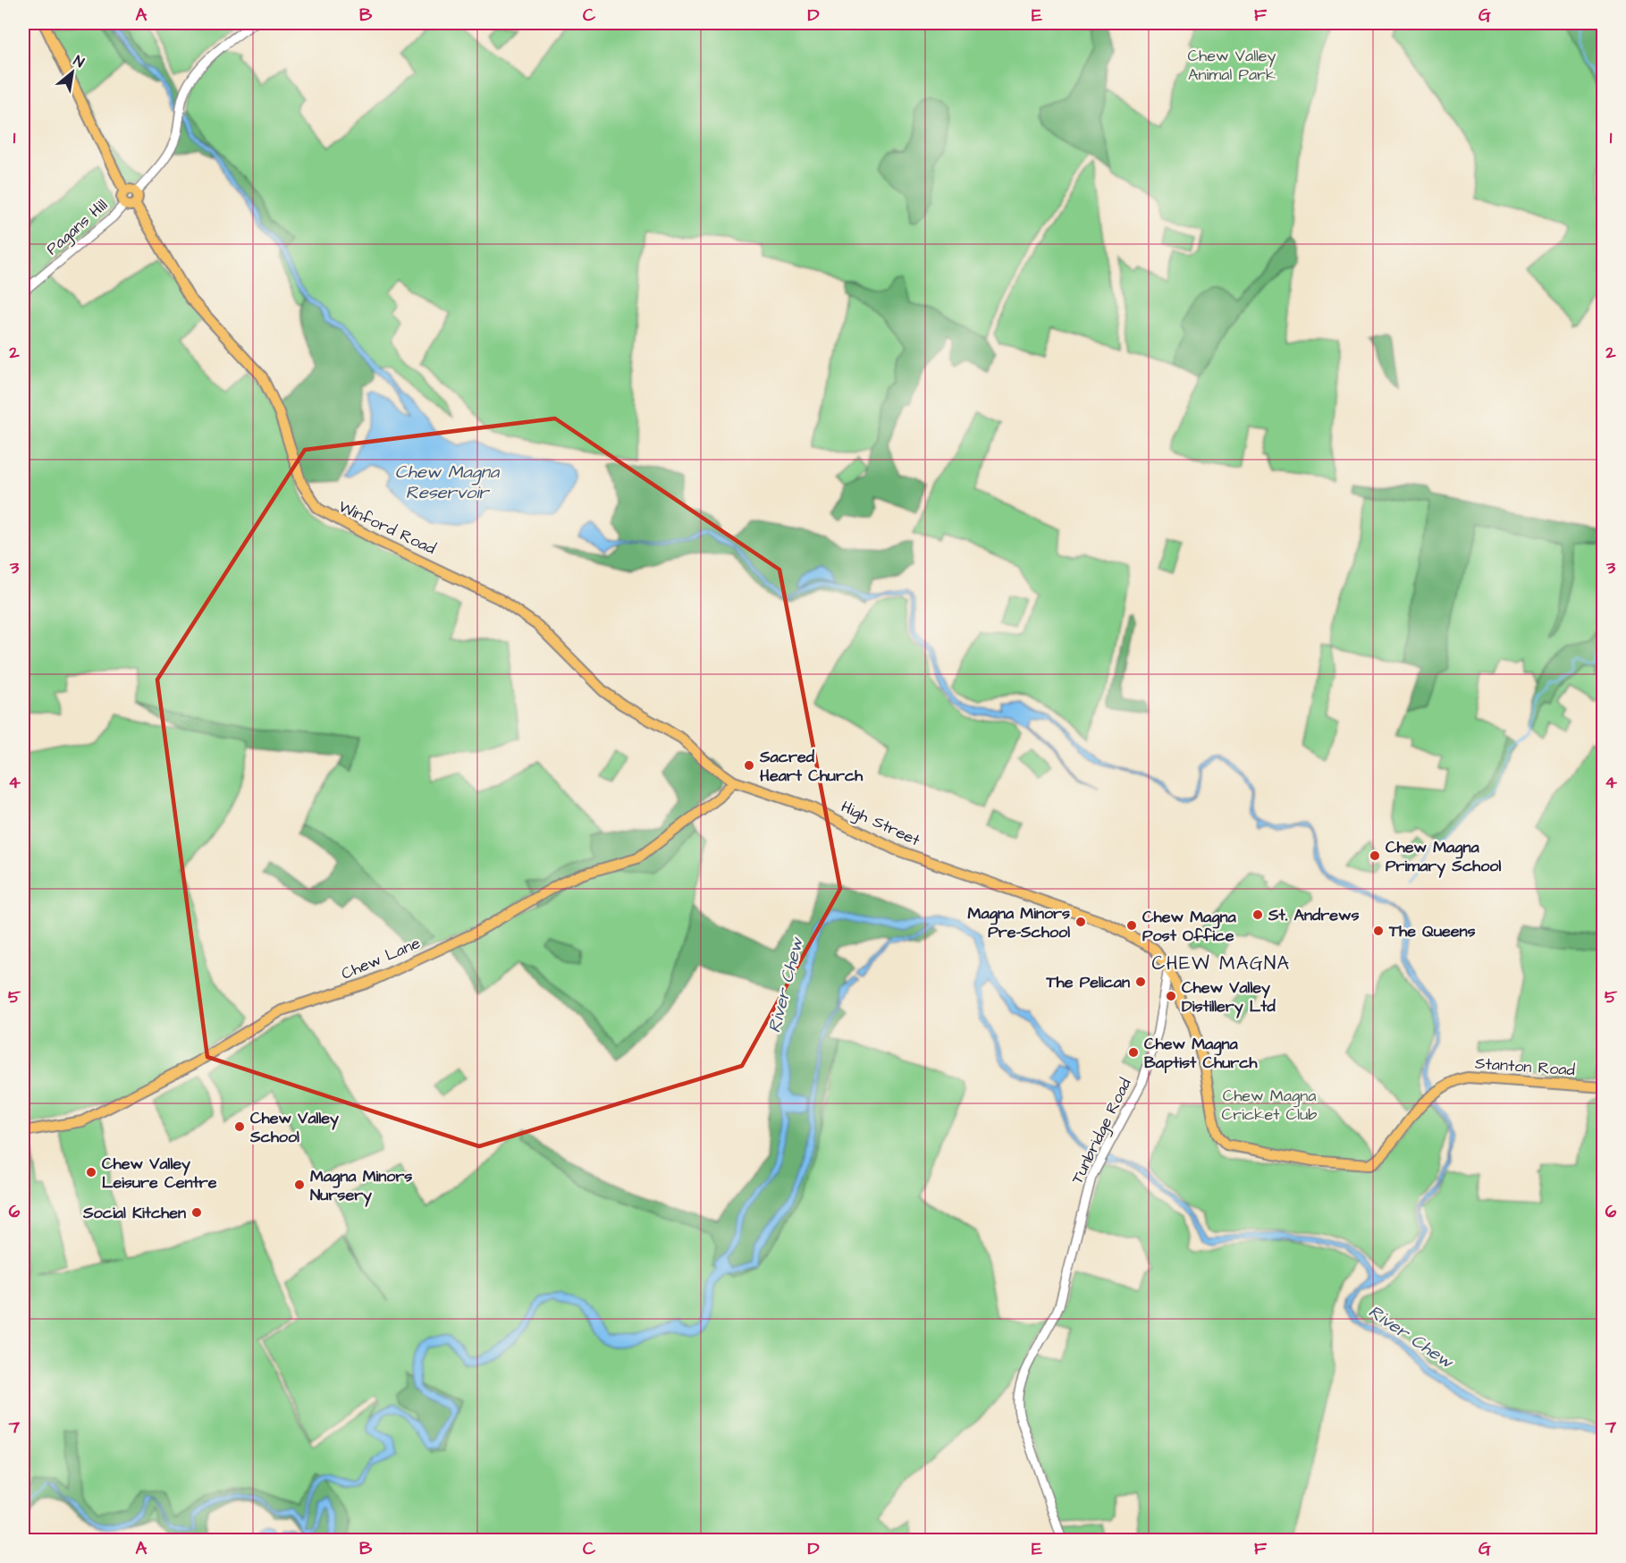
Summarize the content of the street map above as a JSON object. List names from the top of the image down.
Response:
{
  "streets": {
    "main road": [
      "Winford Road",
      "High Street",
      "Chew Lane",
      "Stanton Road"
    ],
    "street": ["Pagans Hill", "Tunbridge Road"]
  },
  "crossings": [
    ["Pagans Hill", "Winford Road"],
    ["Winford Road", "High Street"],
    ["Winford Road", "Chew Lane"],
    ["High Street", "Chew Lane"],
    ["High Street", "Stanton Road"],
    ["High Street", "Tunbridge Road"]
  ],
  "districts": ["CHEW MAGNA"],
  "water": ["Chew Magna Reservoir", "River Chew"],
  "parks": ["Chew Valley Animal Park", "Chew Magna Cricket Club"],
  "places": [
    "Sacred Heart Church",
    "Chew Magna Primary School",
    "St. Andrews",
    "Magna Minors Pre-School",
    "Chew Magna Post Office",
    "The Queens",
    "The Pelican",
    "Chew Valley Distillery Ltd",
    "Chew Magna Baptist Church",
    "Chew Valley School",
    "Chew Valley Leisure Centre",
    "Magna Minors Nursery",
    "Social Kitchen"
  ],
  "north": "top right",
  "grid": {
    "columns": [
      "A",
      "B",
      "C",
      "D",
      "E",
      "F",
      "G"
    ],
    "rows": [
      "1",
      "2",
      "3",
      "4",
      "5",
      "6",
      "7"
    ]
  }
}
